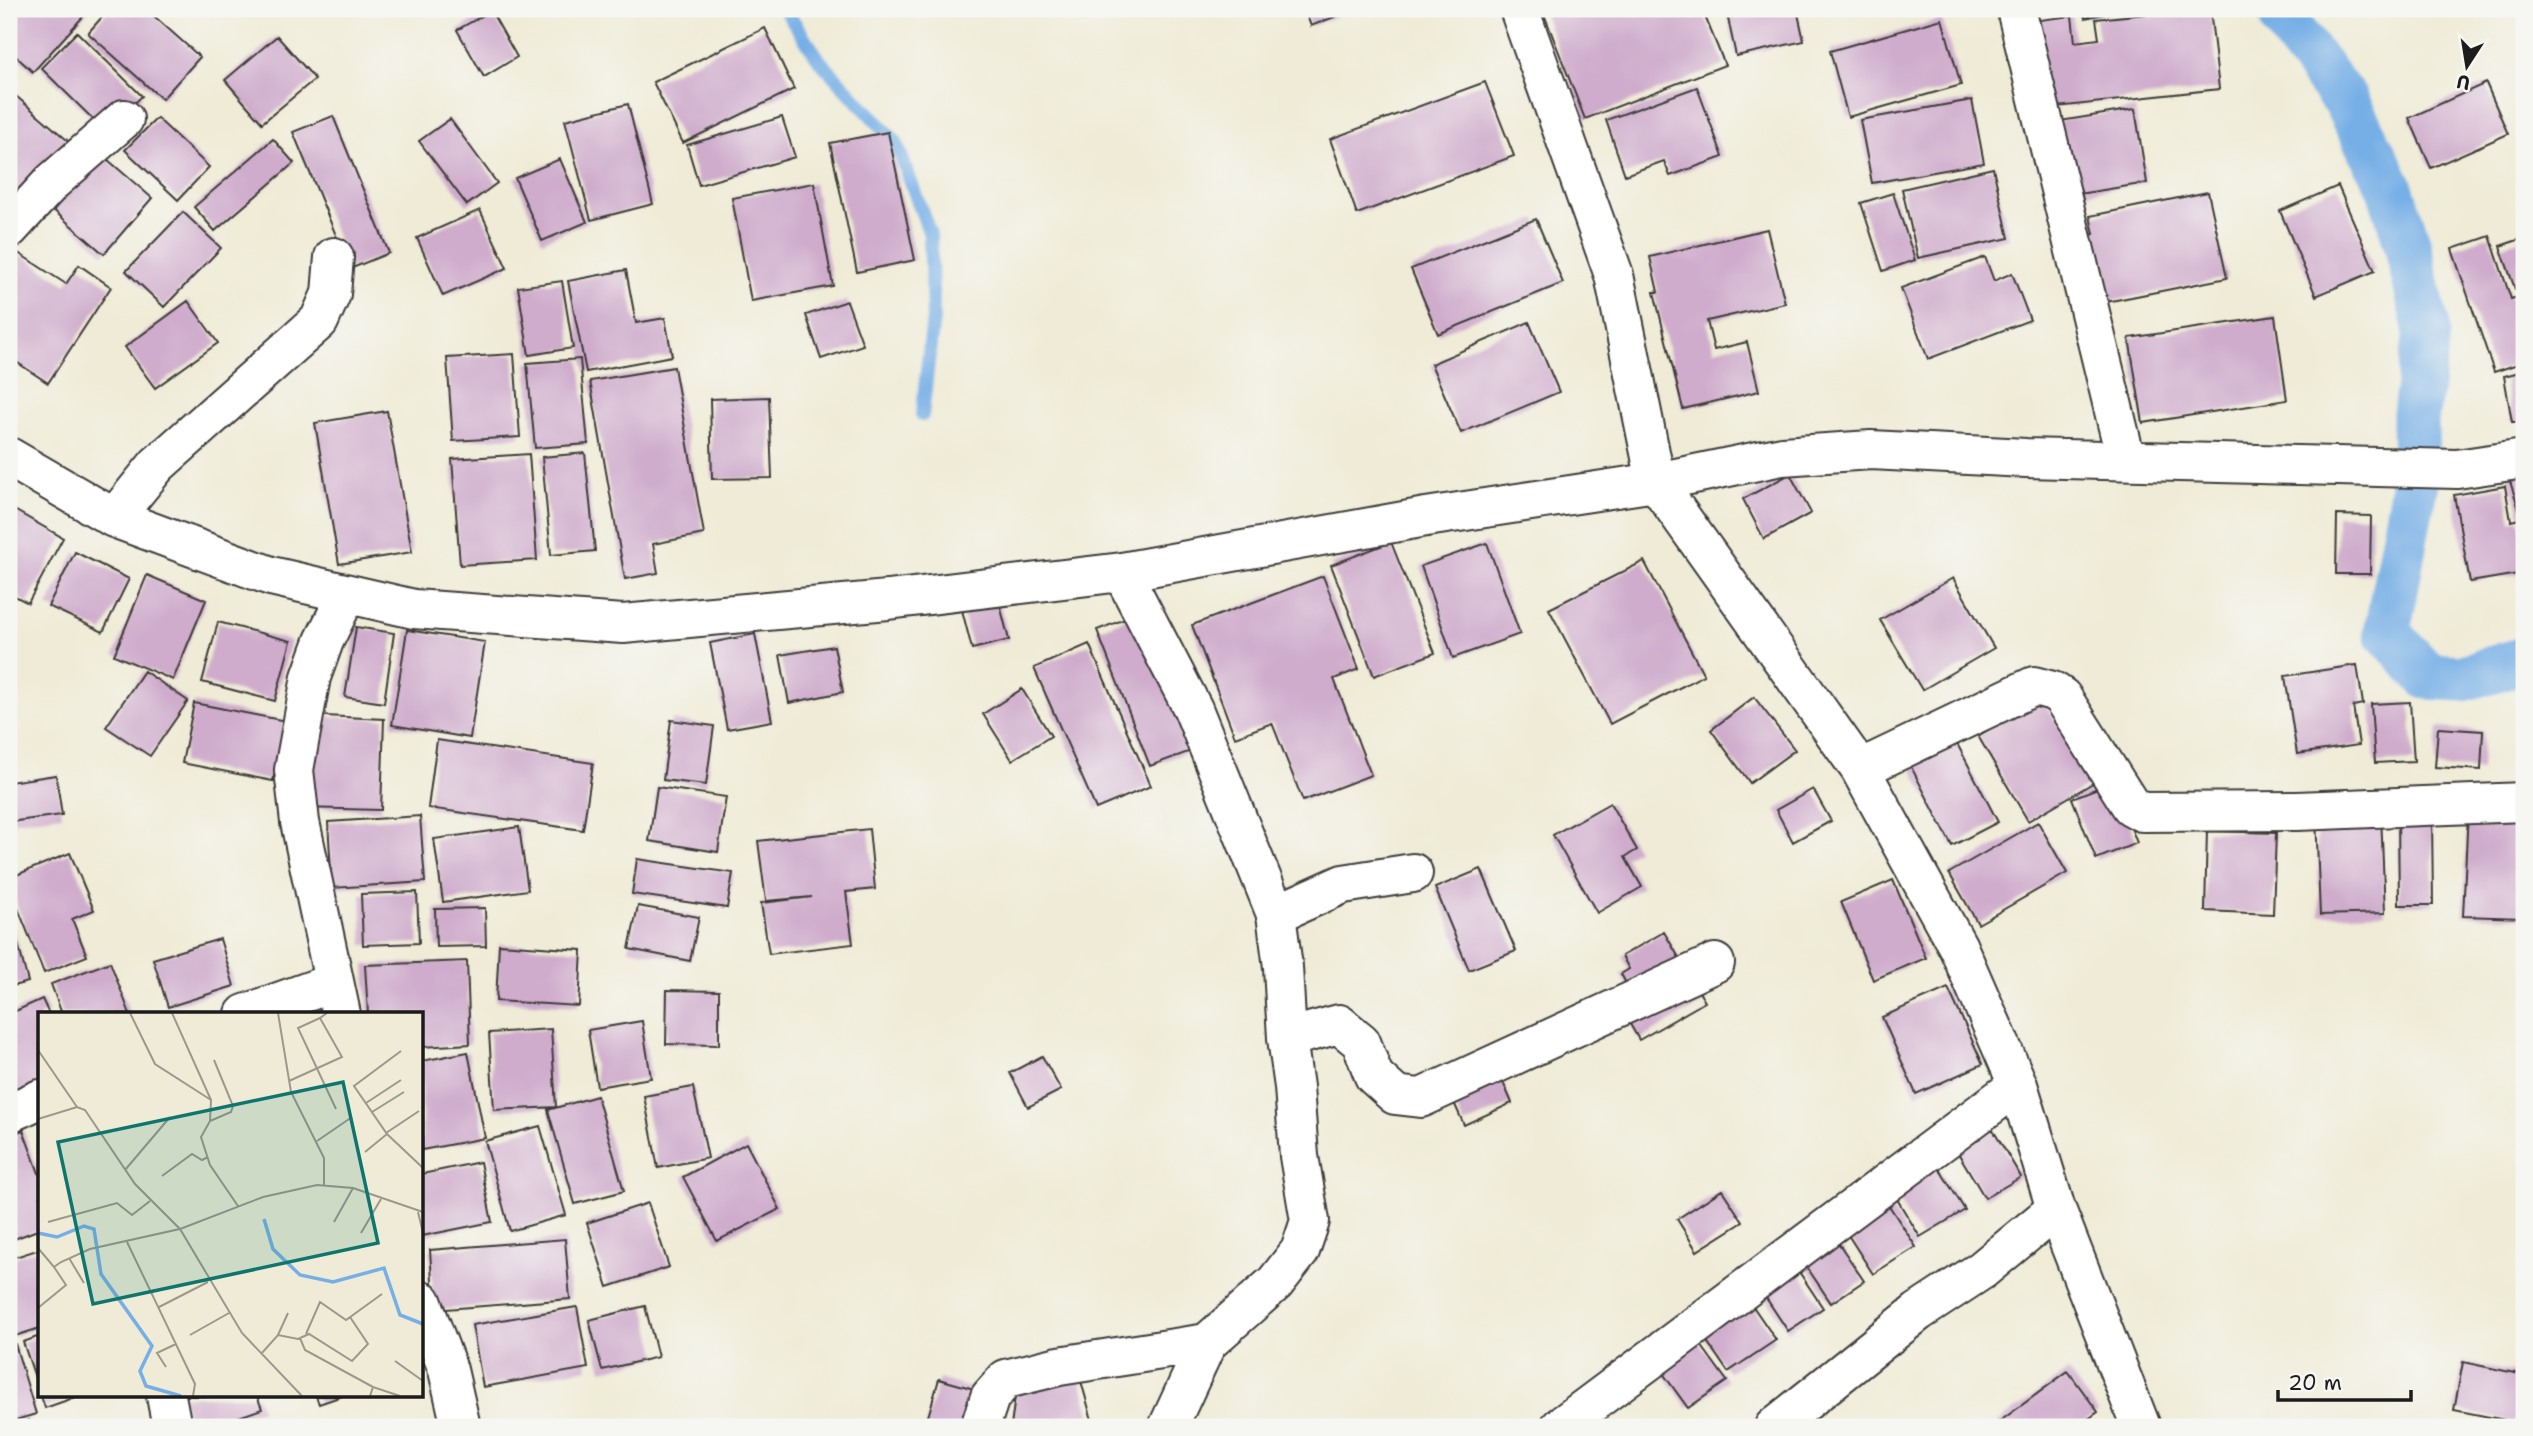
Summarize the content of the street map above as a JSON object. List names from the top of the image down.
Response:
{
  "scale_bar": "20 m",
  "north": "bottom"
}
